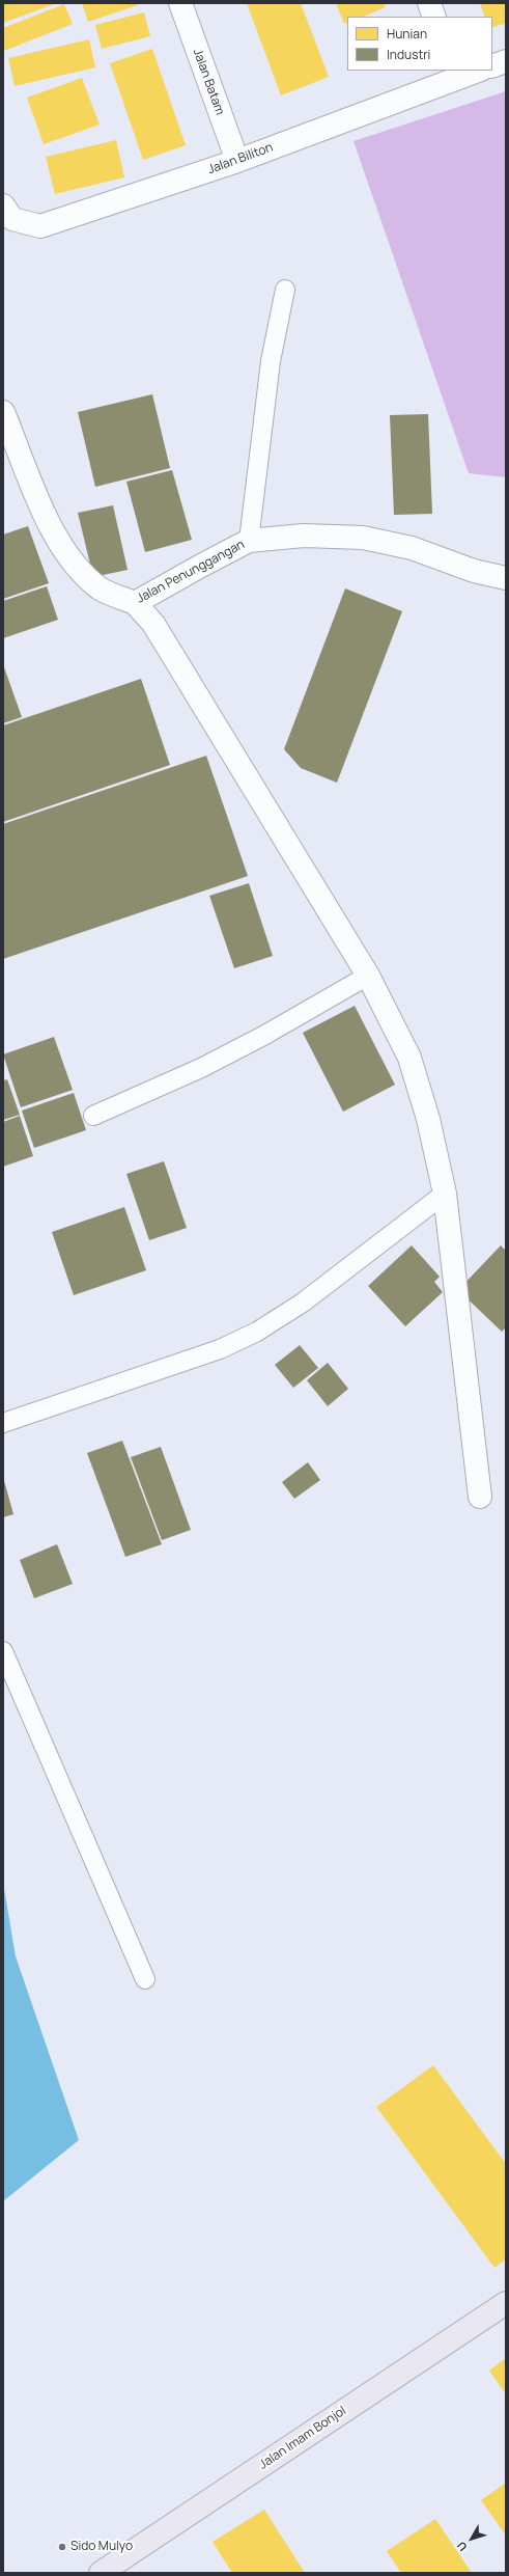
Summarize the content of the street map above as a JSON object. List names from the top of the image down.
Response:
{
  "streets": {
    "main road": ["Jalan Imam Bonjol"],
    "street": ["Jalan Batam", "Jalan Biliton", "Jalan Penunggangan"]
  },
  "crossings": [
    ["Jalan Batam", "Jalan Biliton"]
  ],
  "places": ["Sido Mulyo"],
  "legend": ["Hunian", "Industri"],
  "north": "bottom left"
}
